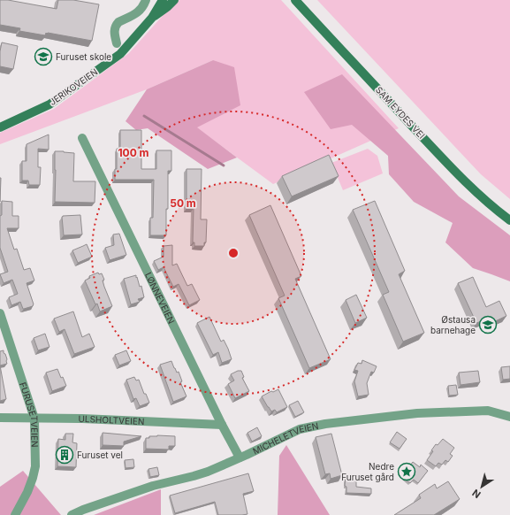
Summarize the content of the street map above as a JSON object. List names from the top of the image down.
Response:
{
  "streets": {
    "main road": ["JERIKOVEIEN", "SAM EYDES VEI"],
    "street": [
      "LØNNEVEIEN",
      "FURUSETVEIEN",
      "ULSHOLTVEIEN",
      "MICHELETVEIEN"
    ]
  },
  "crossings": [
    ["LØNNEVEIEN", "ULSHOLTVEIEN"],
    ["LØNNEVEIEN", "MICHELETVEIEN"],
    ["FURUSETVEIEN", "ULSHOLTVEIEN"]
  ],
  "places": {
    "school or university": ["Furuset skole", "Østausa barnehage"],
    "building": ["Furuset vel"],
    "place": ["Nedre Furuset gård"]
  },
  "north": "bottom left",
  "rings": ["100 m", "50 m"]
}
